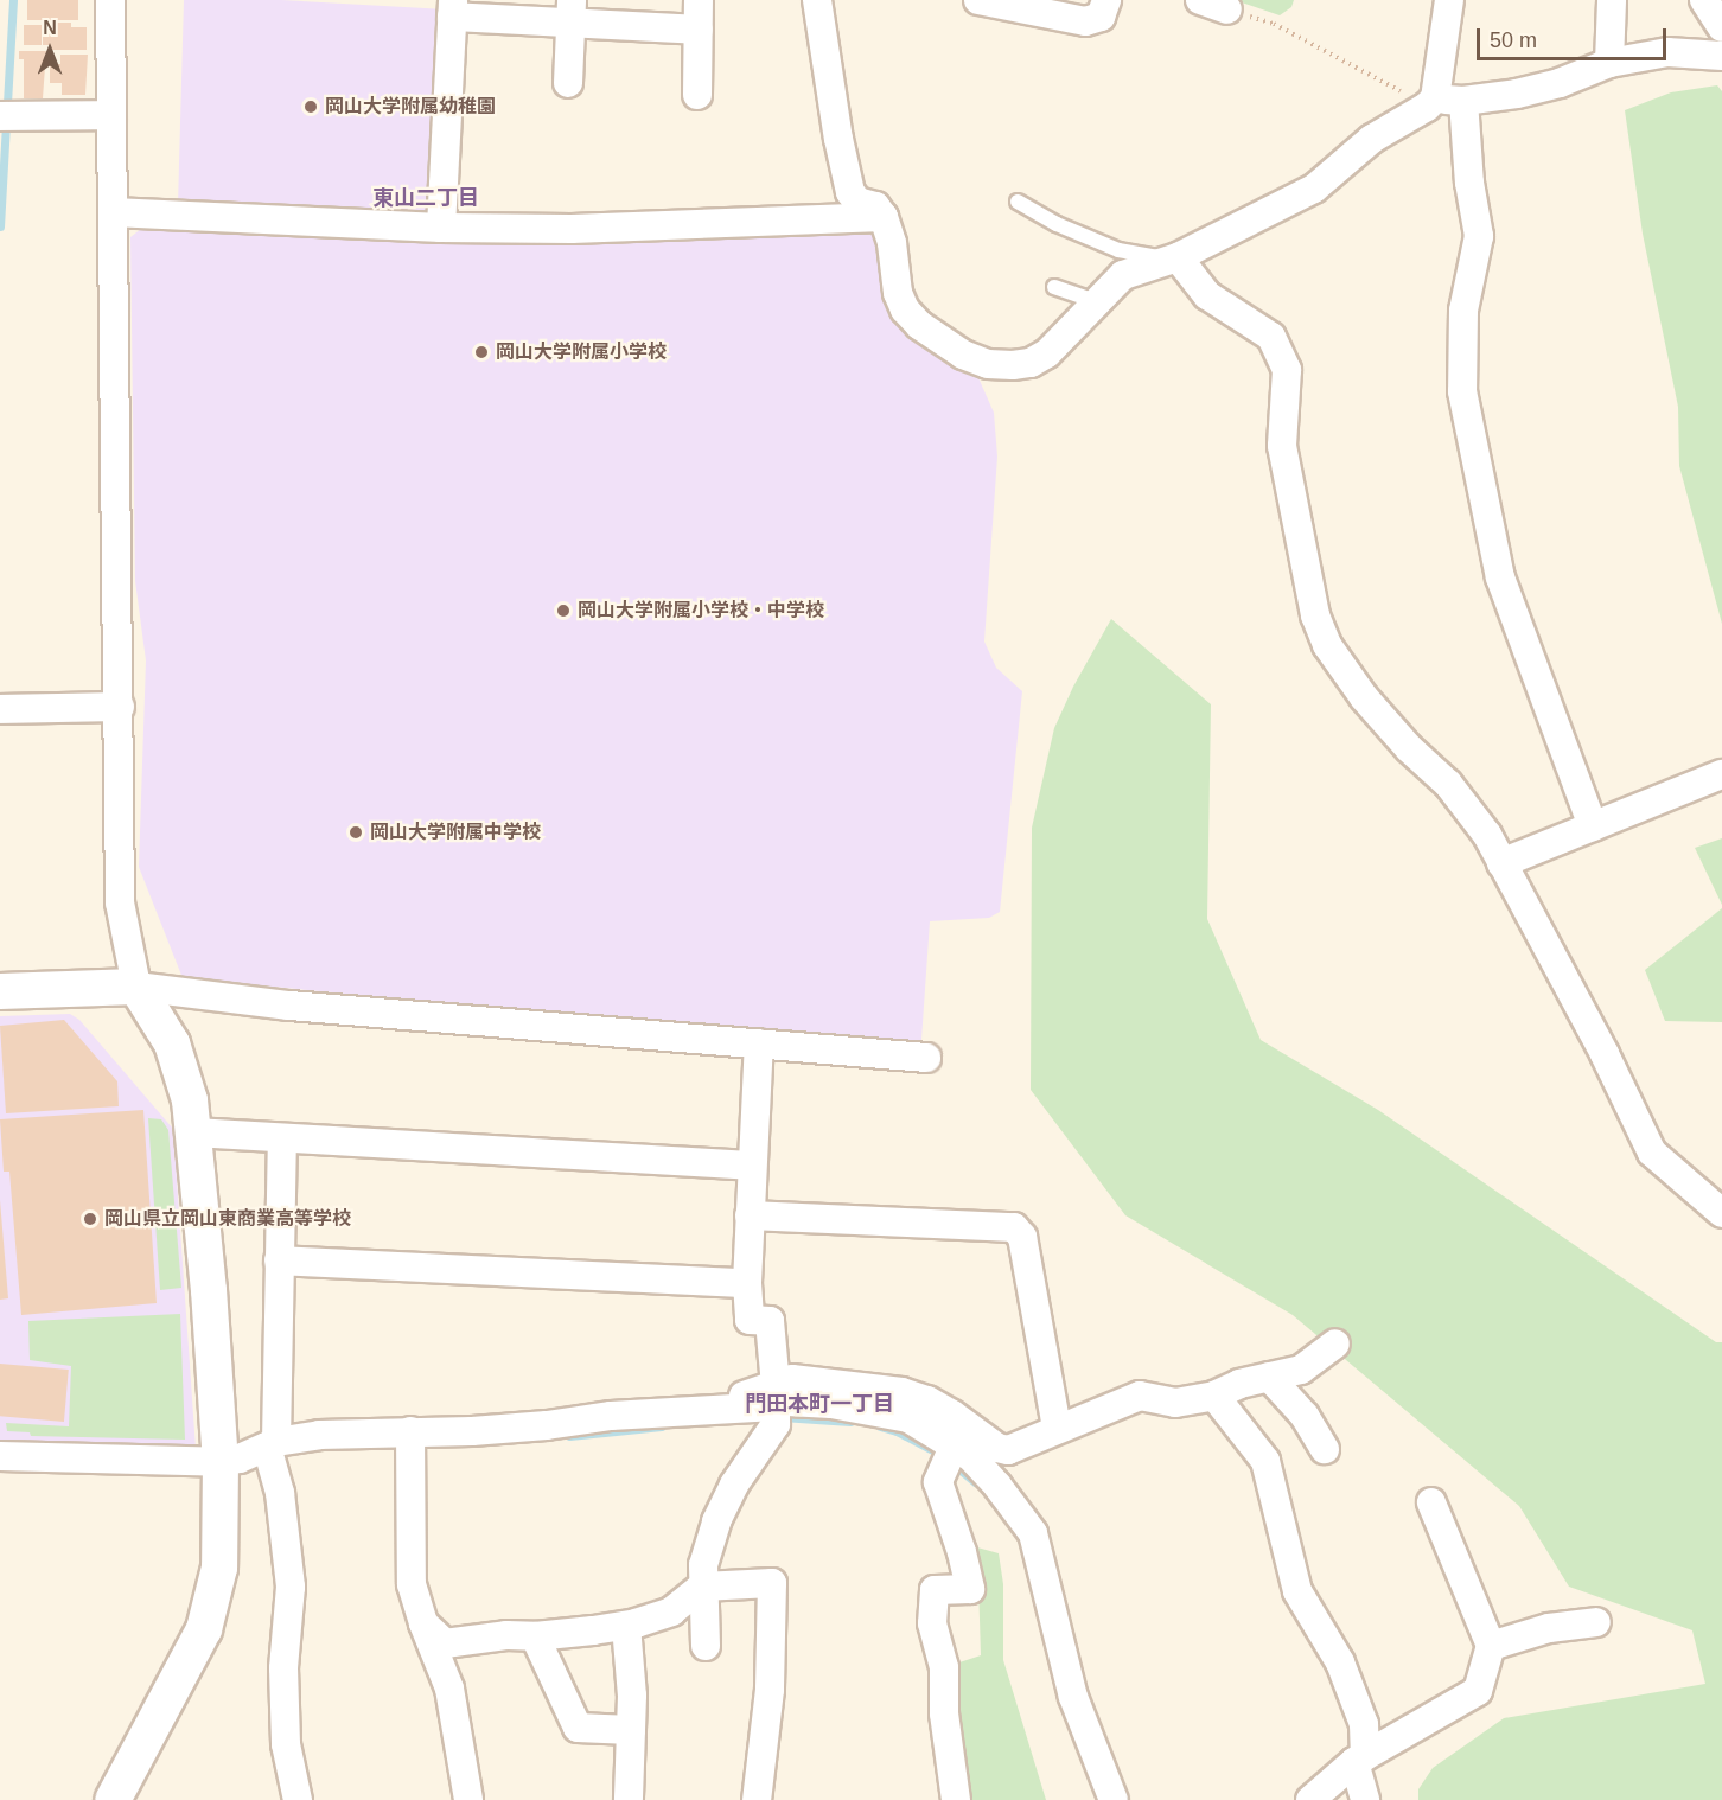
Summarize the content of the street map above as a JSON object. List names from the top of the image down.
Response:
{
  "districts": ["東山二丁目", "門田本町一丁目"],
  "places": [
    "岡山大学附属幼稚園",
    "岡山大学附属小学校",
    "岡山大学附属小学校・中学校",
    "岡山大学附属中学校",
    "岡山県立岡山東商業高等学校"
  ],
  "scale_bar": "50 m",
  "north": "top"
}
